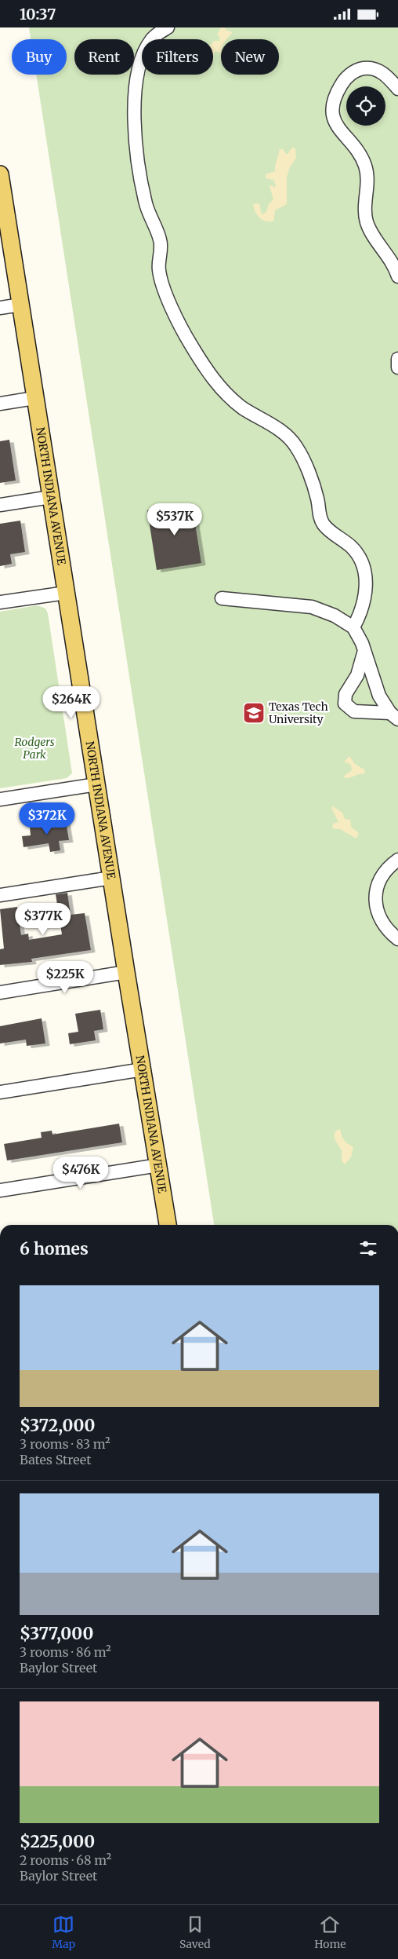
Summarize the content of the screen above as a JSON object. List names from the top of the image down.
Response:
{
  "streets": {
    "main road": ["NORTH INDIANA AVENUE"]
  },
  "parks": ["Rodgers Park"],
  "places": {
    "school or university": ["Texas Tech University"]
  },
  "page": {
    "status": "10:37",
    "chip": [
      "Buy",
      "Rent",
      "Filters",
      "New"
    ],
    "price": [
      "$537K",
      "$264K",
      "$372K",
      "$377K",
      "$225K",
      "$476K"
    ],
    "heading": "6 homes",
    "list": [
      {
        "name": "$372,000",
        "note": "3 rooms · 83 m² · Bates Street"
      },
      {
        "name": "$377,000",
        "note": "3 rooms · 86 m² · Baylor Street"
      },
      {
        "name": "$225,000",
        "note": "2 rooms · 68 m² · Baylor Street"
      }
    ],
    "tabs": ["Map", "Saved", "Home"]
  }
}
